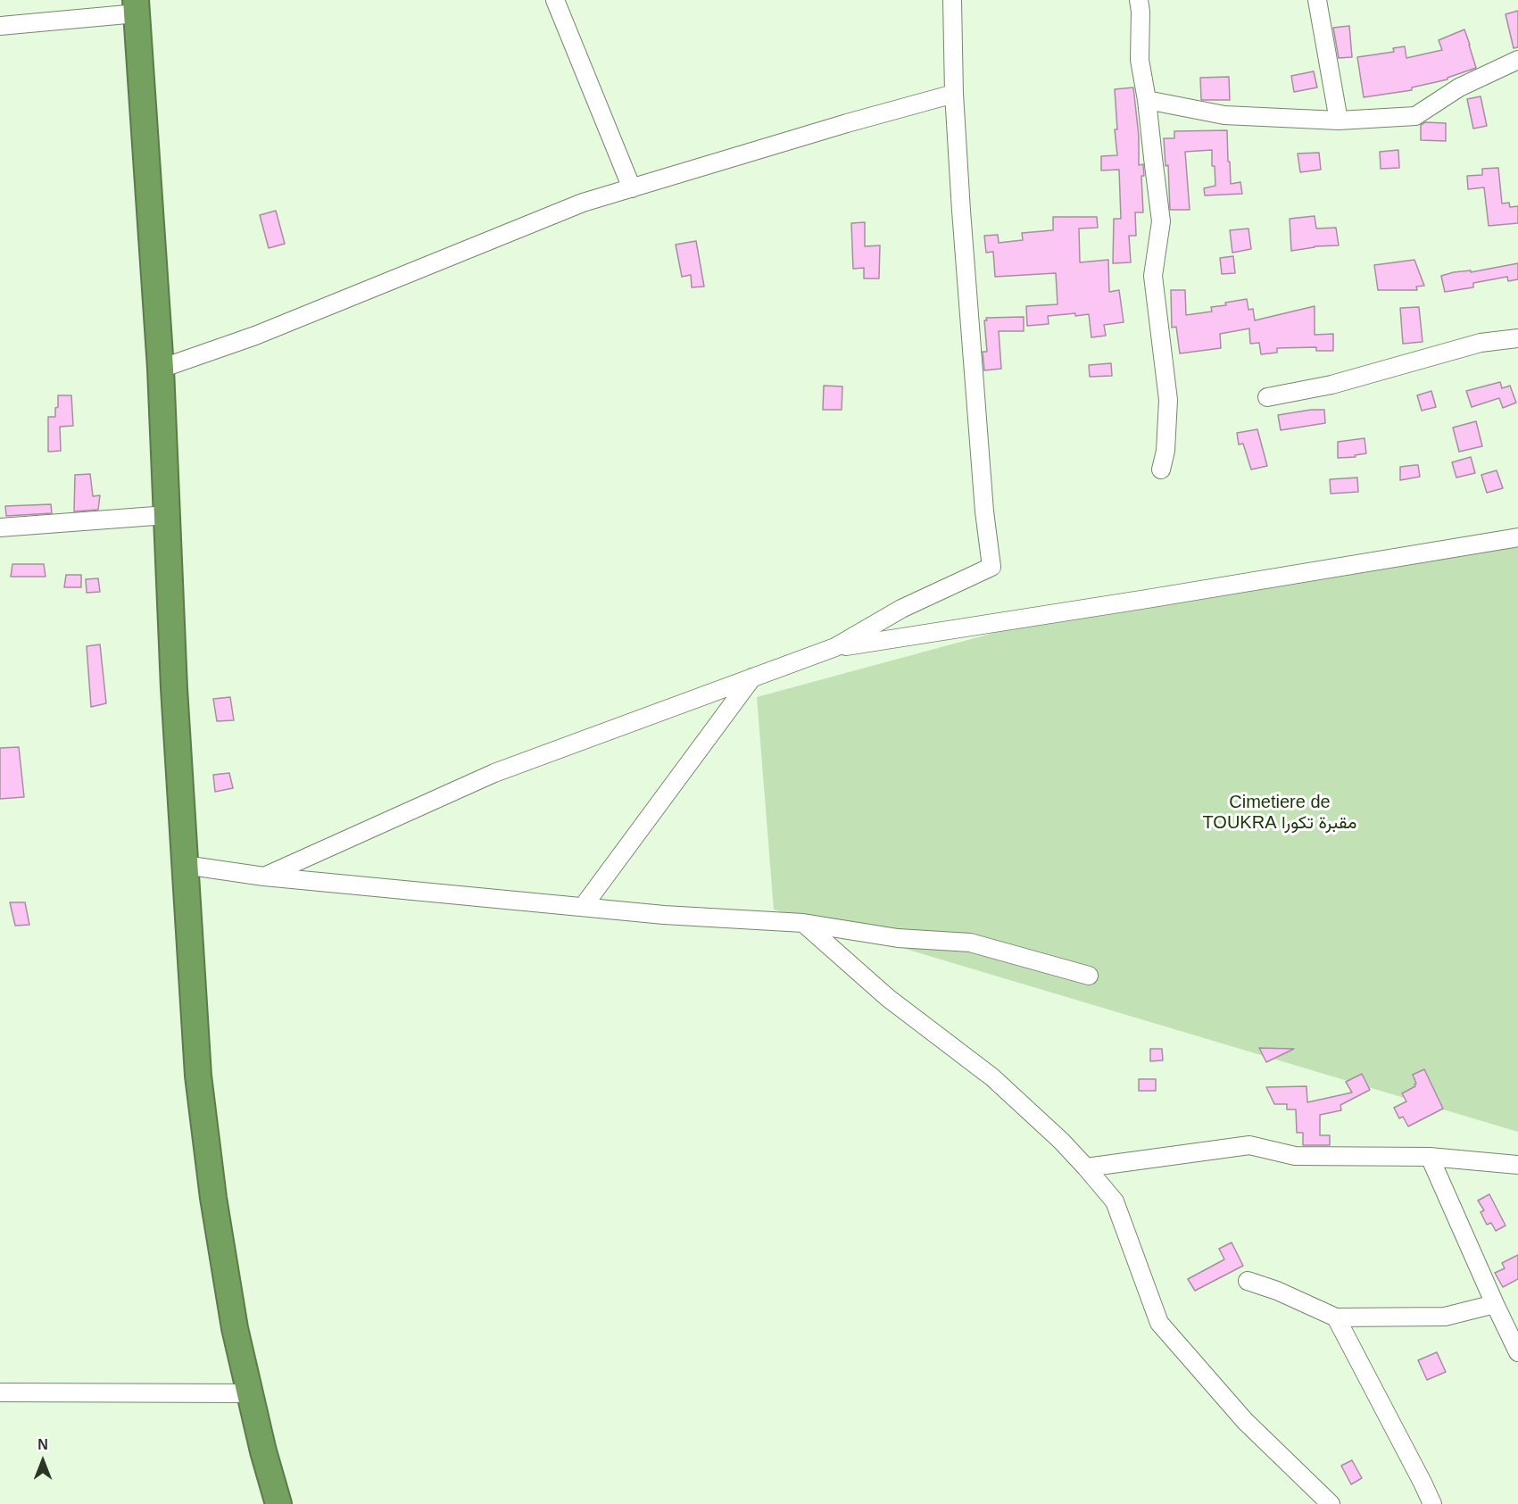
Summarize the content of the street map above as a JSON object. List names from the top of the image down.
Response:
{
  "parks": ["Cimetiere de TOUKRA مقبرة تكورا"],
  "north": "top"
}
